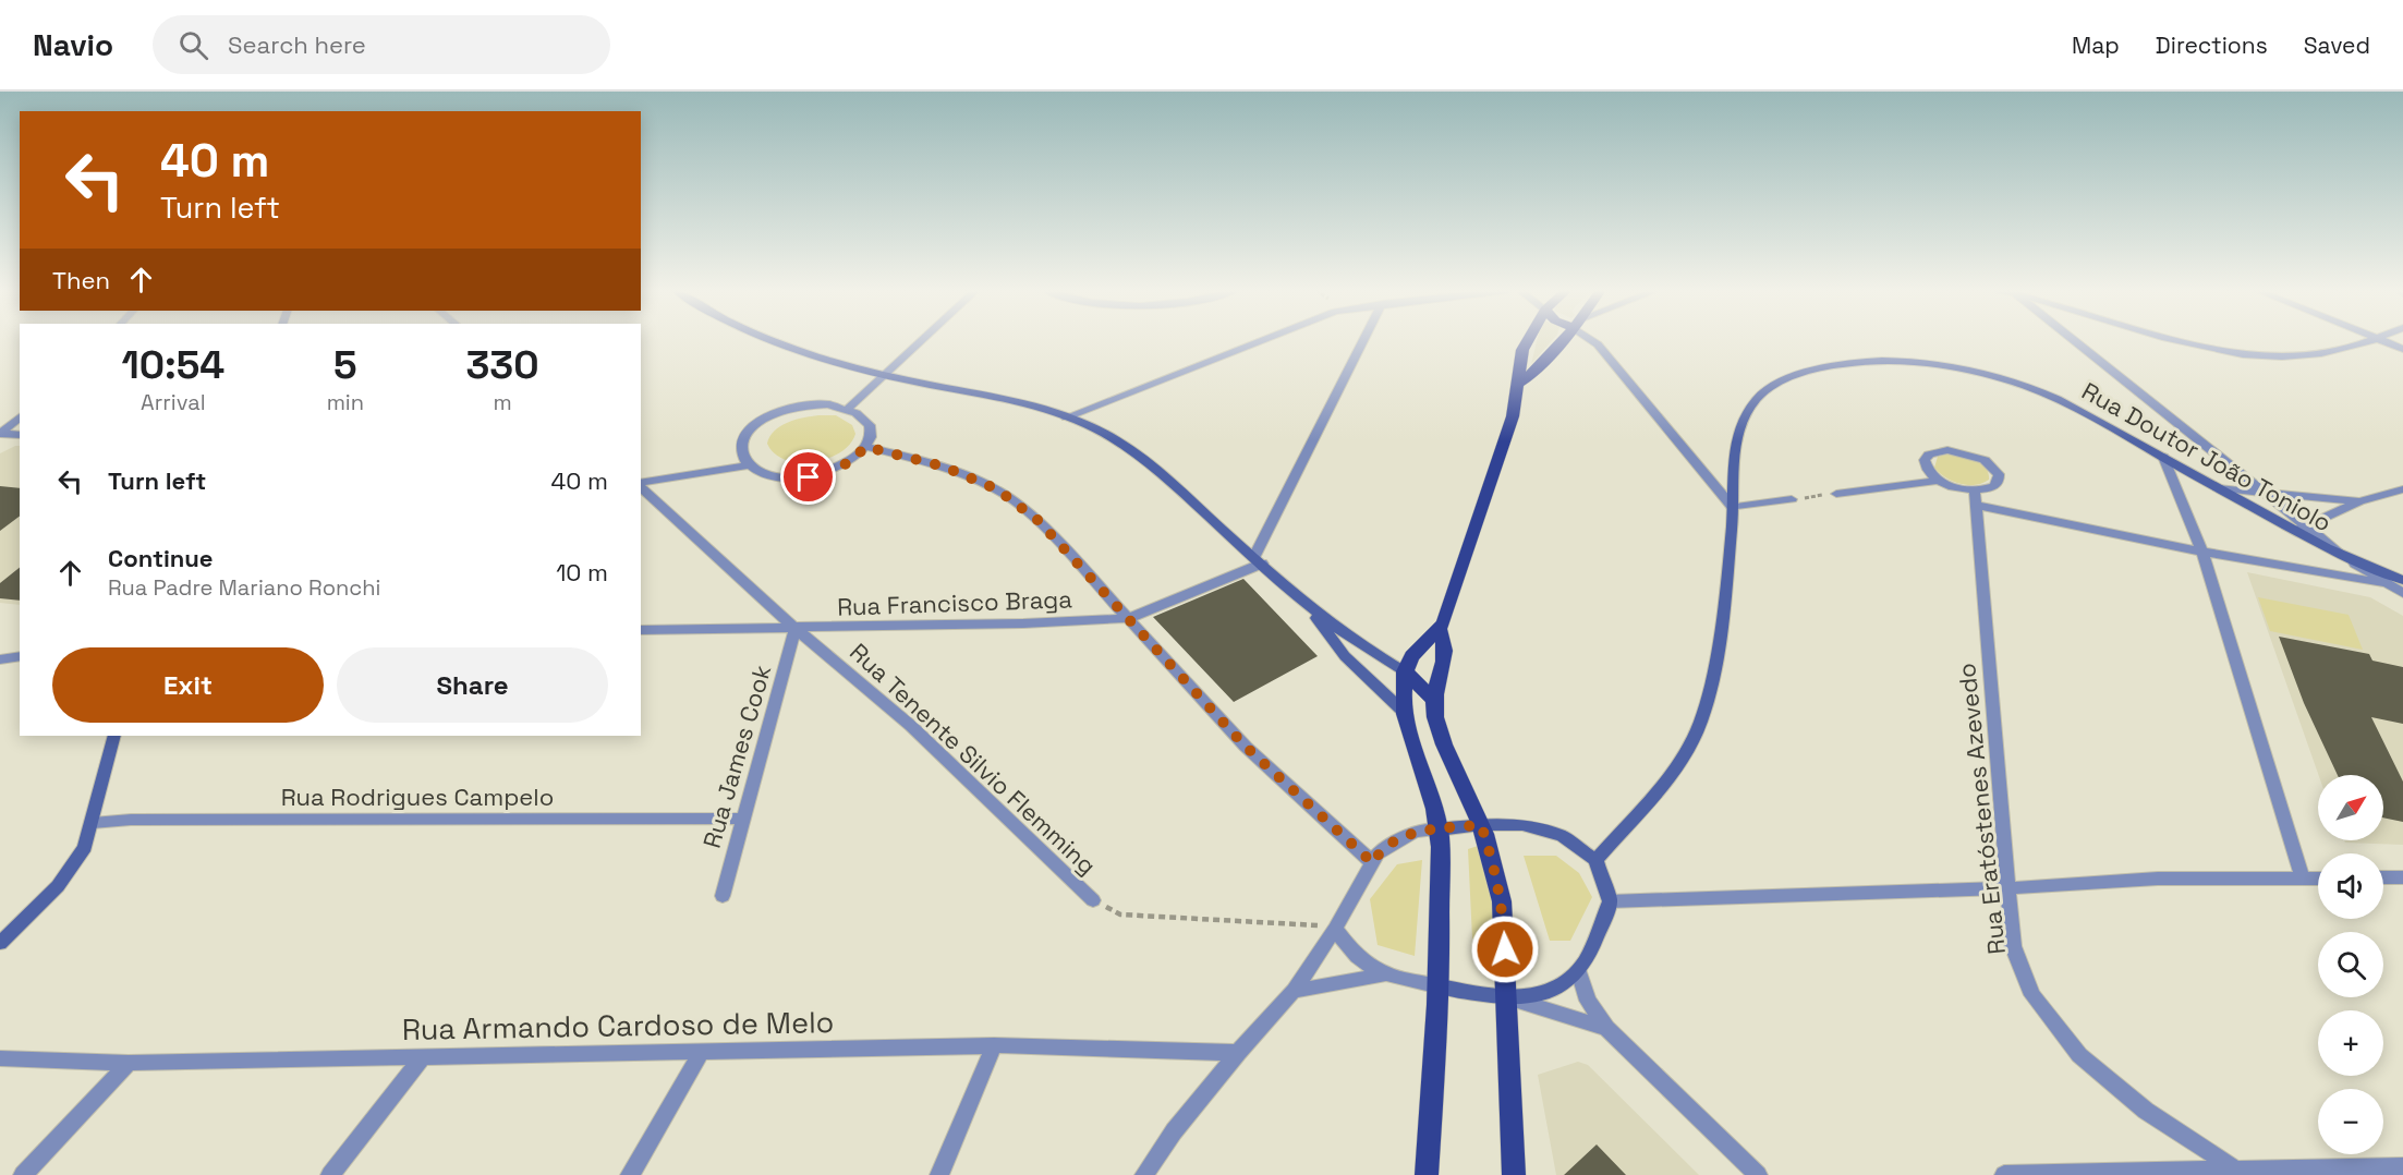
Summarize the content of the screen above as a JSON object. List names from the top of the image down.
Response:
{
  "streets": {
    "street": [
      "Rua Doutor João Toniolo",
      "Rua Francisco Braga",
      "Rua James Cook",
      "Rua Tenente Silvio Flemming",
      "Rua Rodrigues Campelo",
      "Rua Eratóstenes Azevedo",
      "Rua Armando Cardoso de Melo"
    ]
  },
  "crossings": [
    ["Rua Francisco Braga", "Rua James Cook"],
    ["Rua Francisco Braga", "Rua Tenente Silvio Flemming"],
    ["Rua James Cook", "Rua Tenente Silvio Flemming"],
    ["Rua James Cook", "Rua Rodrigues Campelo"]
  ],
  "north": "top right",
  "page": {
    "header": "Navio",
    "search": "Search here",
    "nav": ["Map", "Directions", "Saved"],
    "turn": ["40 m", "Turn left"],
    "then": "Then",
    "eta": [
      "10:54",
      "Arrival",
      "5",
      "min",
      "330",
      "m"
    ],
    "list": [
      {
        "name": "Turn left",
        "value": "40 m"
      },
      {
        "name": "Continue",
        "note": "Rua Padre Mariano Ronchi",
        "value": "10 m"
      }
    ],
    "buttons": ["Exit", "Share"],
    "map_buttons": ["+", "−"]
  }
}
